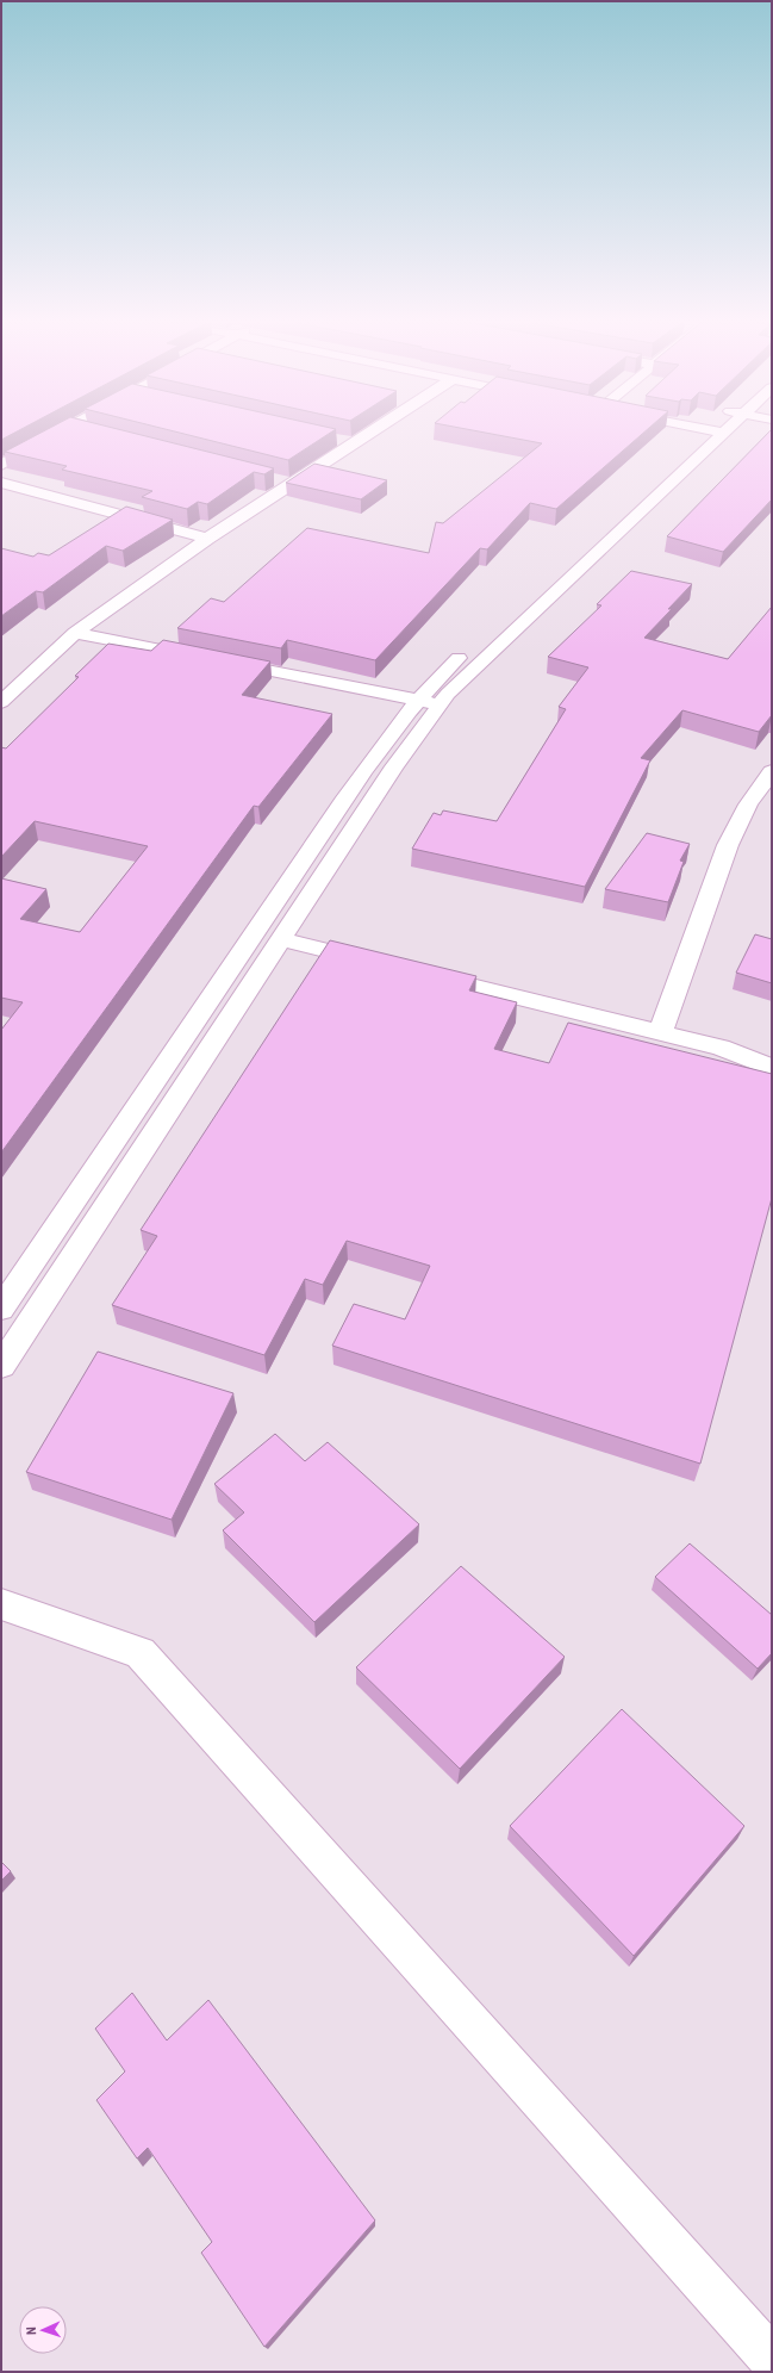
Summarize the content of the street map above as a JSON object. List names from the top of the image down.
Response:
{
  "north": "left"
}
